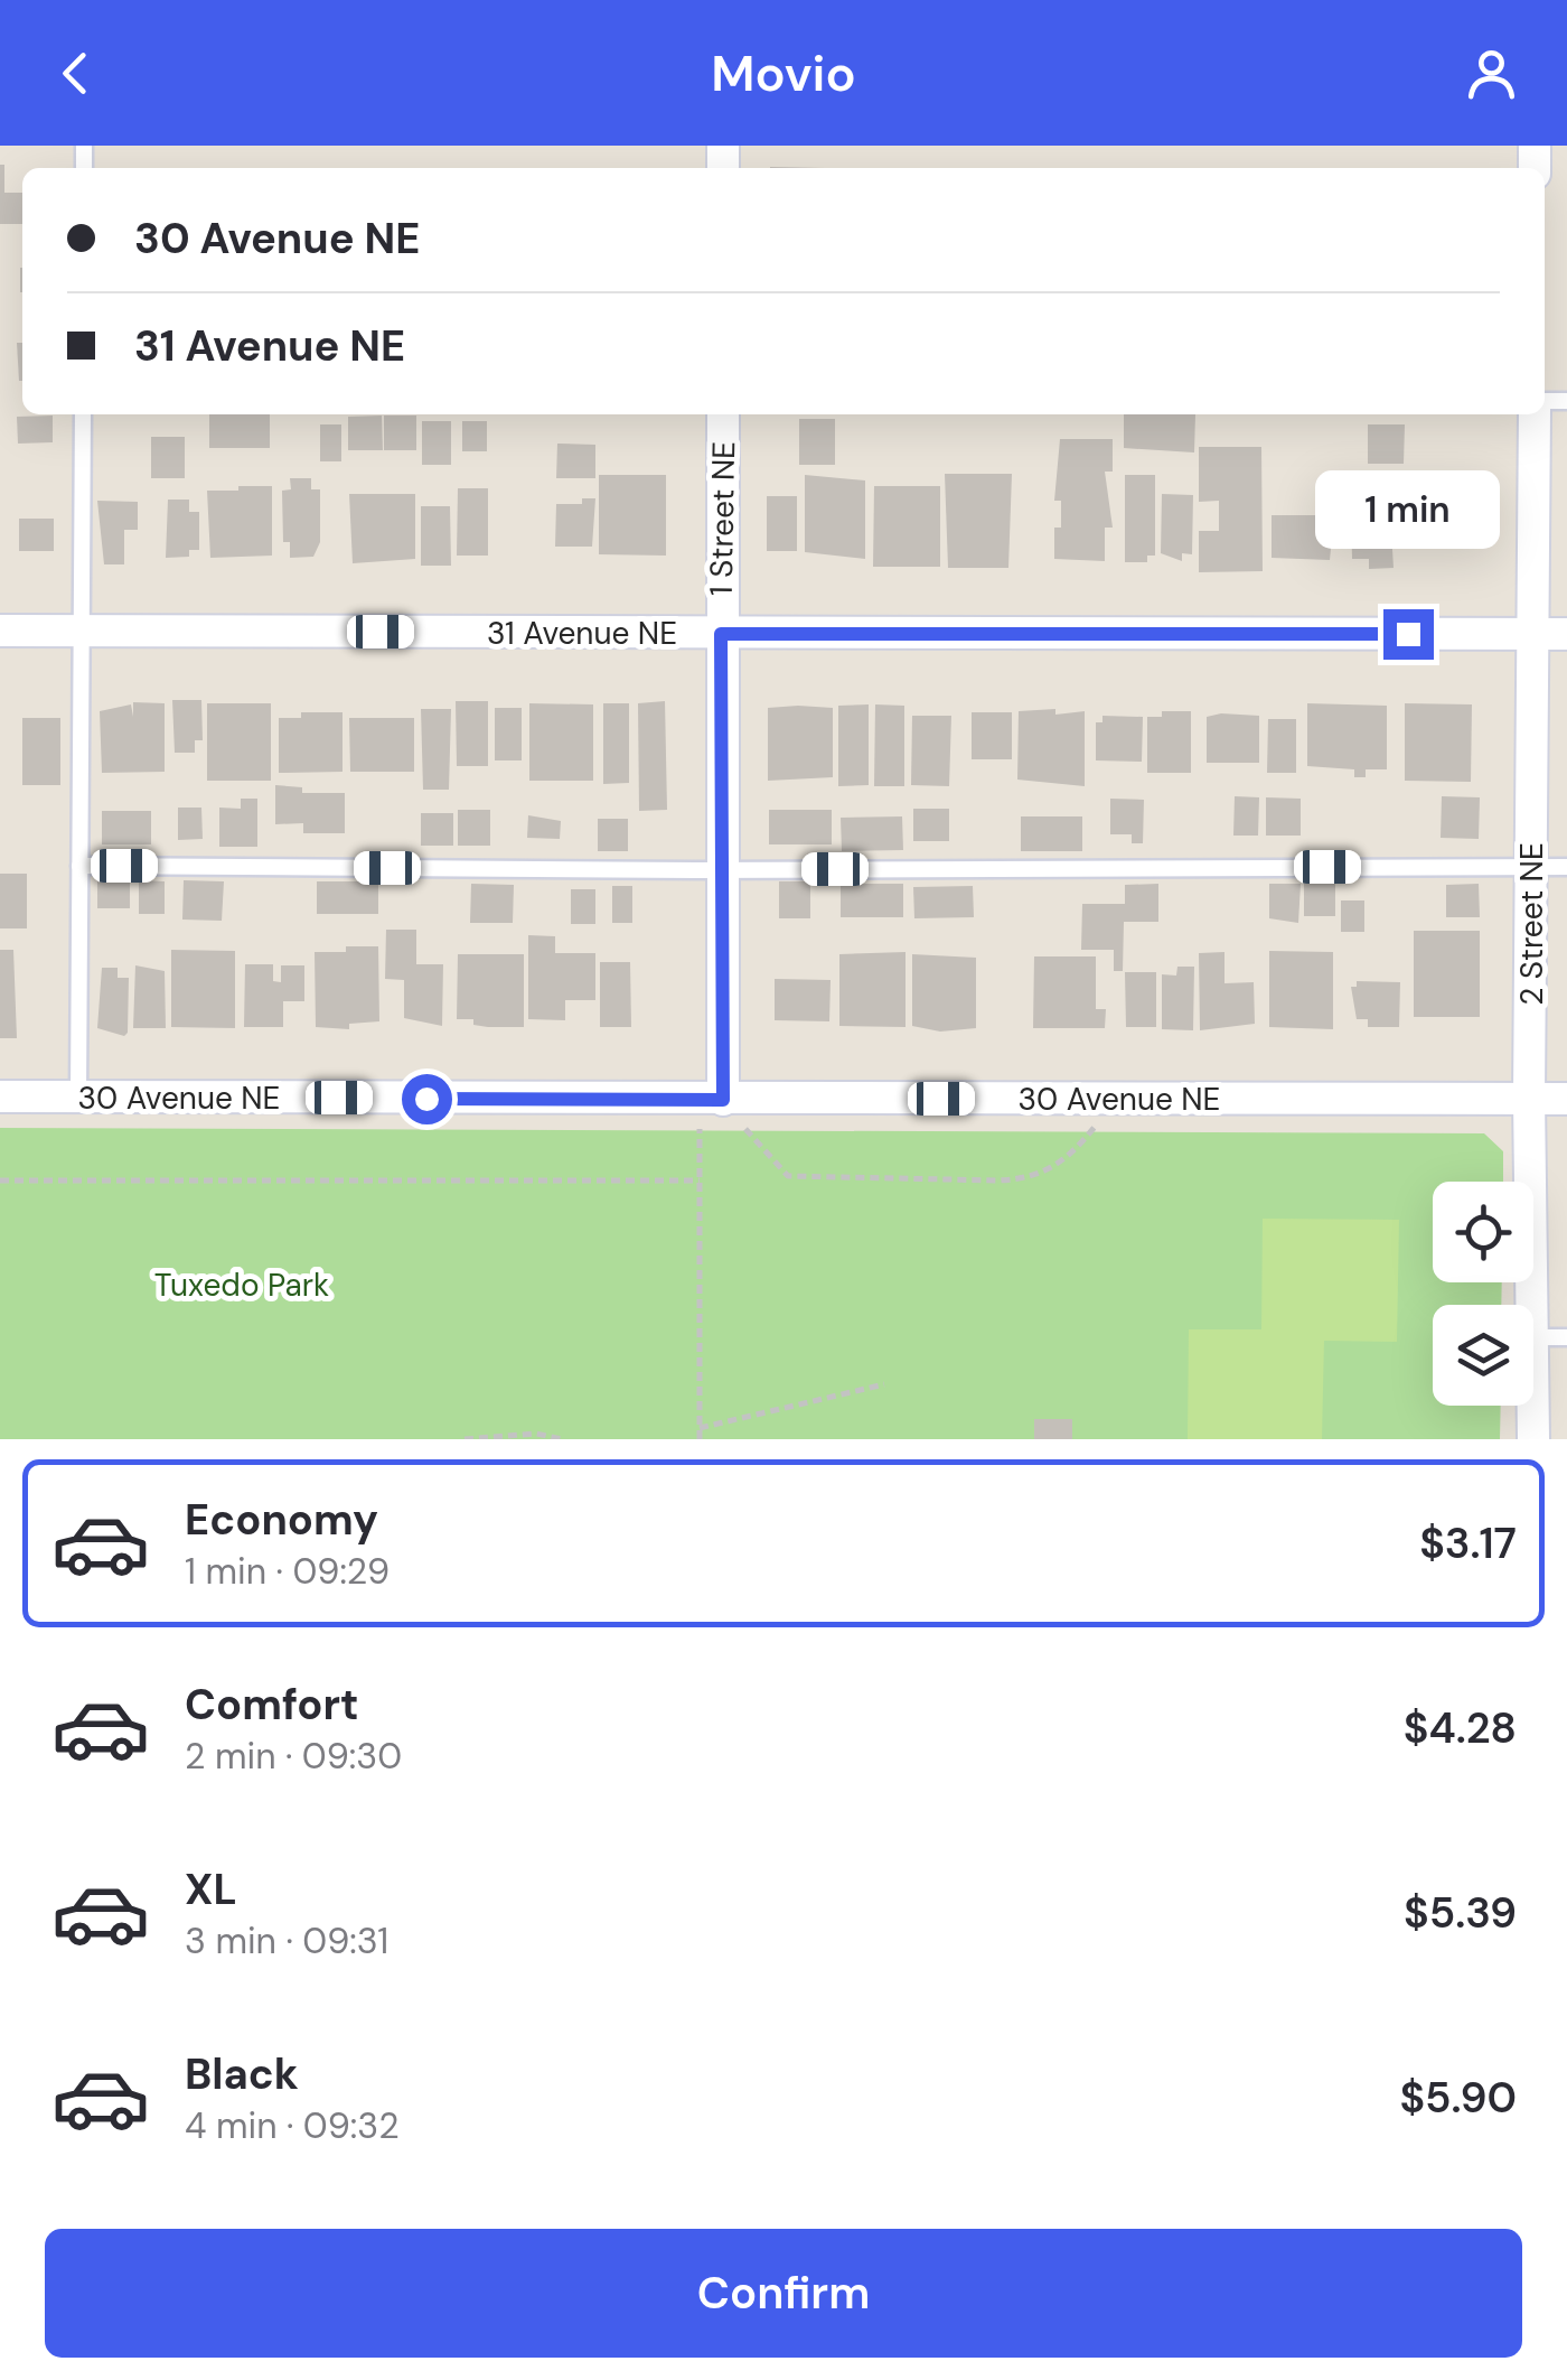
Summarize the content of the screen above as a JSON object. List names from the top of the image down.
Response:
{
  "streets": {
    "street": [
      "1 Street NE",
      "31 Avenue NE",
      "2 Street NE",
      "30 Avenue NE"
    ]
  },
  "crossings": [
    ["1 Street NE", "31 Avenue NE"],
    ["1 Street NE", "30 Avenue NE"],
    ["31 Avenue NE", "2 Street NE"],
    ["2 Street NE", "30 Avenue NE"]
  ],
  "parks": ["Tuxedo Park"],
  "page": {
    "header": "Movio",
    "banner": ["30 Avenue NE", "31 Avenue NE"],
    "bubble": "1 min",
    "list": [
      {
        "name": "Economy",
        "note": "1 min · 09:29",
        "value": "$3.17"
      },
      {
        "name": "Comfort",
        "note": "2 min · 09:30",
        "value": "$4.28"
      },
      {
        "name": "XL",
        "note": "3 min · 09:31",
        "value": "$5.39"
      },
      {
        "name": "Black",
        "note": "4 min · 09:32",
        "value": "$5.90"
      }
    ],
    "buttons": "Confirm"
  }
}
